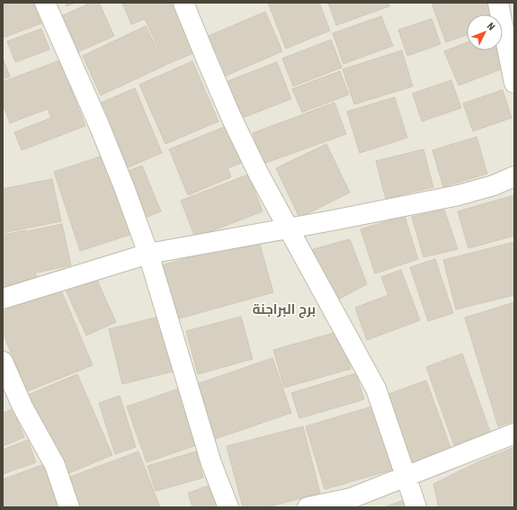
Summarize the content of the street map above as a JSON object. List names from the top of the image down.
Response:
{
  "districts": ["برج البراجنة"],
  "north": "top right"
}
